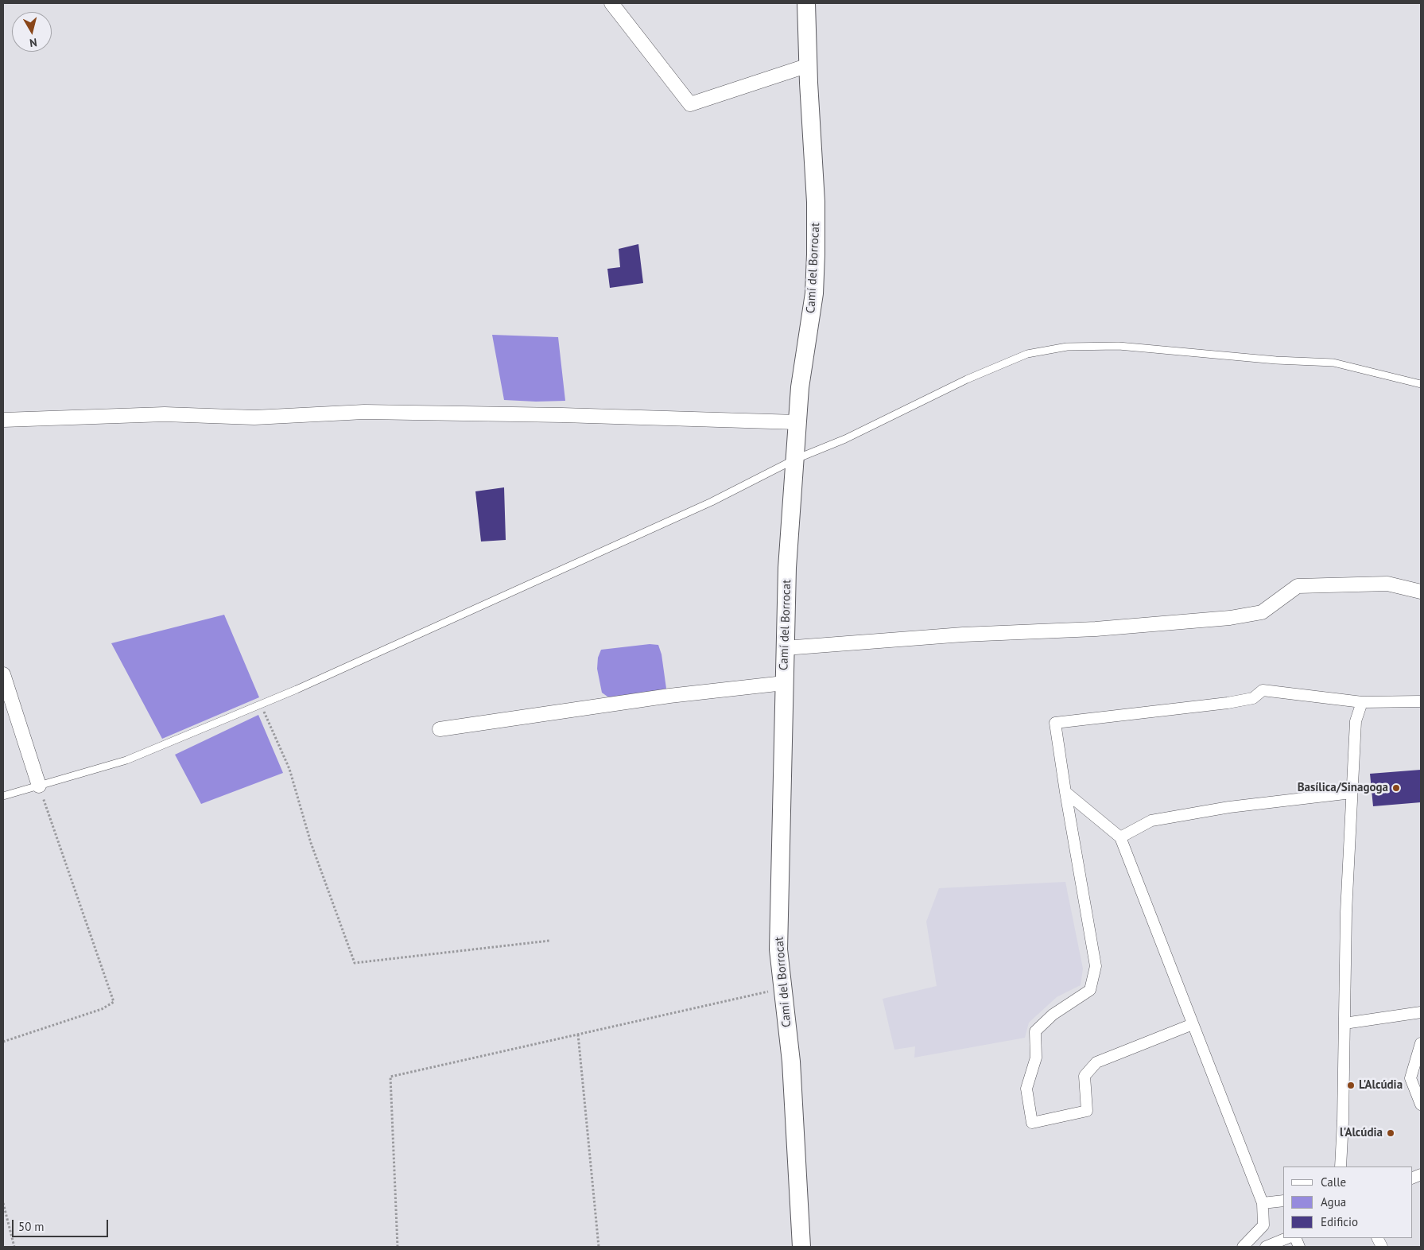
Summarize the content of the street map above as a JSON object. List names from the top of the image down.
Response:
{
  "streets": {
    "street": ["Camí del Borrocat"]
  },
  "places": ["Basílica/Sinagoga", "L'Alcúdia", "l'Alcúdia"],
  "legend": ["Calle", "Agua", "Edificio"],
  "scale_bar": "50 m",
  "north": "bottom"
}
